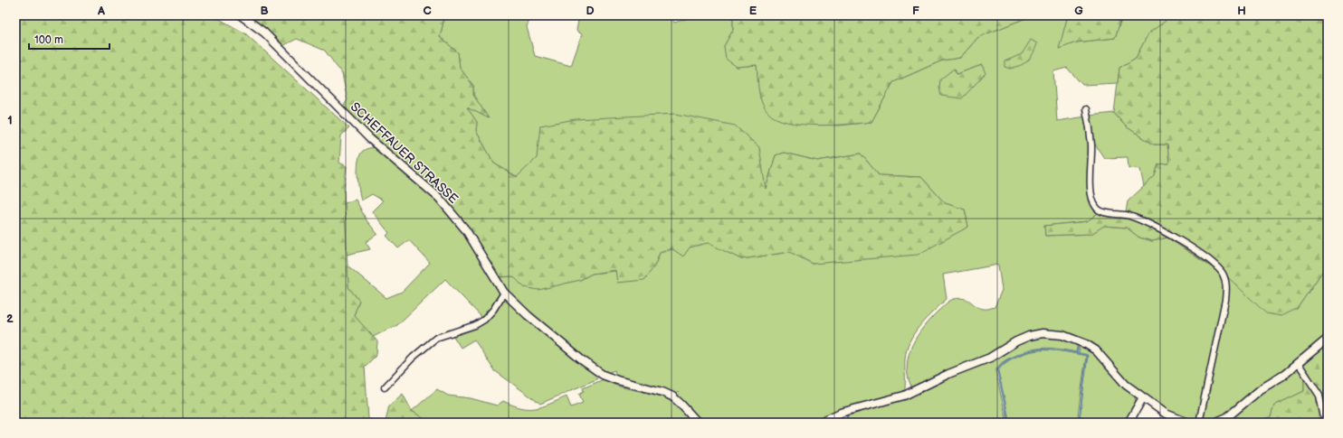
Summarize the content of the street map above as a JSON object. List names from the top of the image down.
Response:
{
  "streets": {
    "street": ["SCHEFFAUER STRASSE"]
  },
  "scale_bar": "100 m",
  "grid": {
    "columns": [
      "A",
      "B",
      "C",
      "D",
      "E",
      "F",
      "G",
      "H"
    ],
    "rows": ["1", "2"]
  }
}
